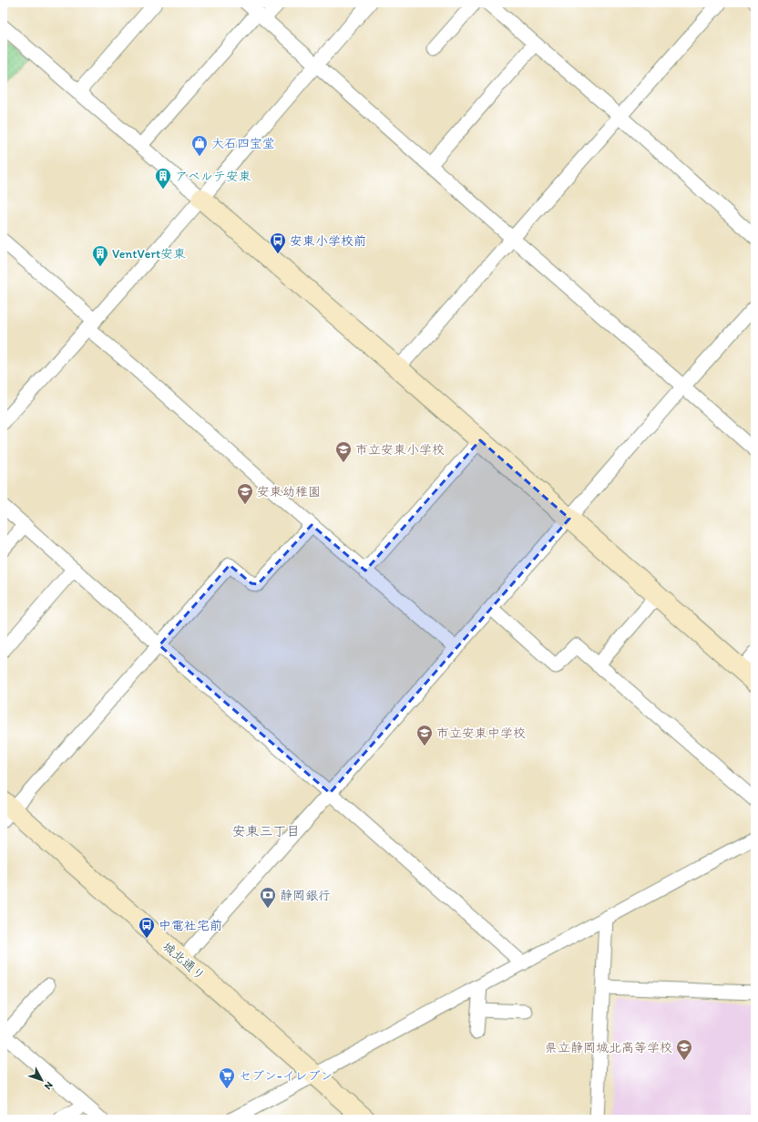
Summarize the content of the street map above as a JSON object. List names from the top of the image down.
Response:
{
  "streets": {
    "street": ["城北通り"]
  },
  "districts": ["安東三丁目"],
  "places": {
    "shop": ["大石四宝堂"],
    "building": ["アベルテ安東", "VentVert安東"],
    "bus stop": ["安東小学校前", "中電社宅前"],
    "school or university": [
      "市立安東小学校",
      "安東幼稚園",
      "市立安東中学校",
      "県立静岡城北高等学校"
    ],
    "bank": ["静岡銀行"],
    "supermarket": ["セブン-イレブン"]
  },
  "north": "bottom right"
}
